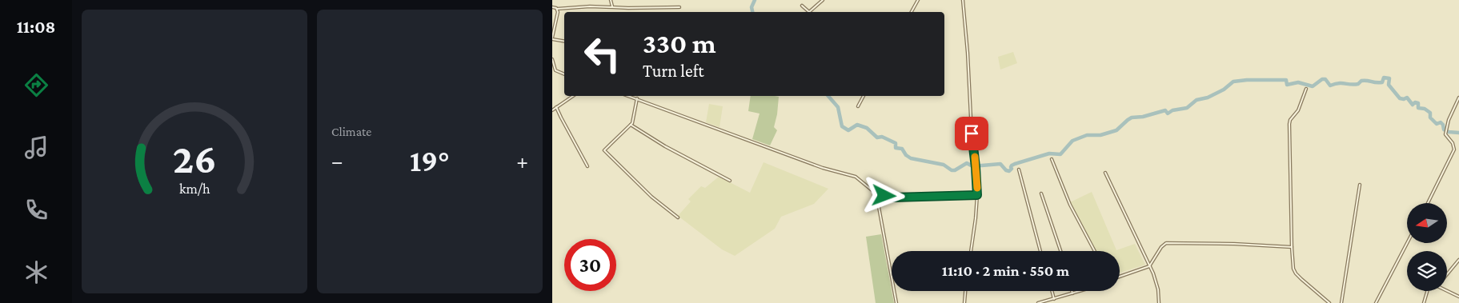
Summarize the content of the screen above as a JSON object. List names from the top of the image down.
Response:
{
  "north": "left",
  "page": {
    "tabs": "11:08",
    "tile": "Climate",
    "turn": ["330 m", "Turn left"],
    "heat": ["−", "19°", "+"],
    "limit": "30",
    "trip": "11:10 · 2 min · 550 m",
    "gauge": ["26", "km/h"]
  }
}
